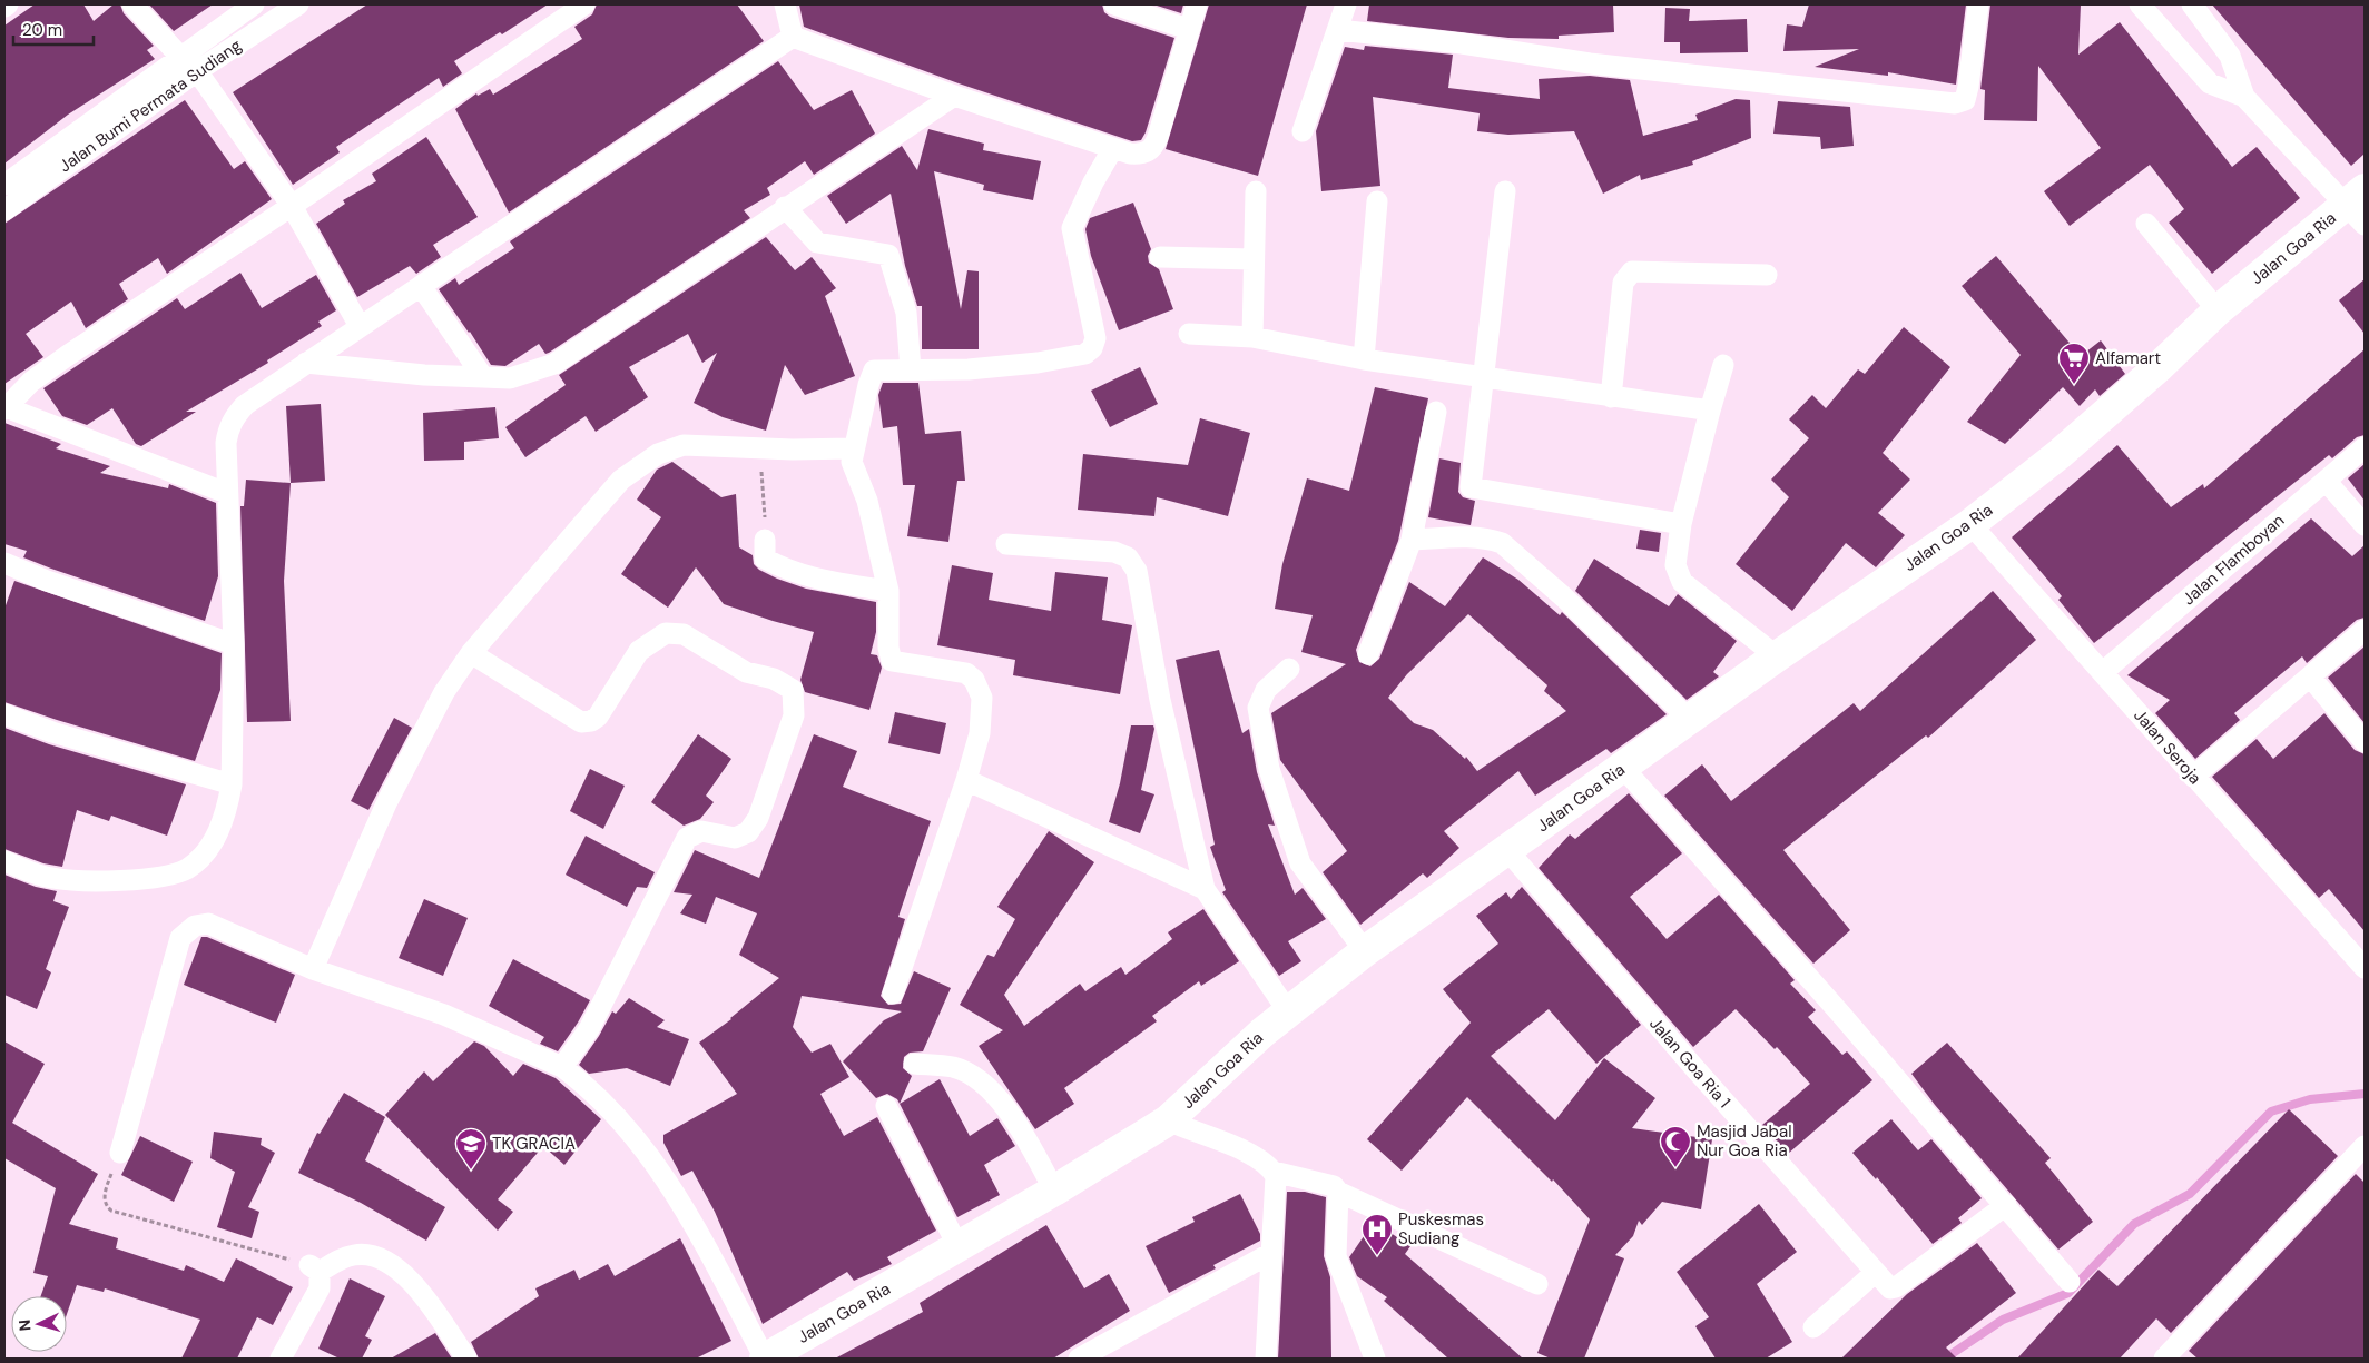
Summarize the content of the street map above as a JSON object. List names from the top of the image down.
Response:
{
  "streets": {
    "main road": ["Jalan Goa Ria"],
    "street": [
      "Jalan Bumi Permata Sudiang",
      "Jalan Flamboyan",
      "Jalan Seroja",
      "Jalan Goa Ria 1"
    ]
  },
  "crossings": [
    ["Jalan Goa Ria", "Jalan Seroja"],
    ["Jalan Goa Ria", "Jalan Goa Ria 1"],
    ["Jalan Flamboyan", "Jalan Seroja"]
  ],
  "places": {
    "supermarket": ["Alfamart"],
    "mosque": ["Masjid Jabal Nur Goa Ria"],
    "school or university": ["TK GRACIA"],
    "hospital": ["Puskesmas Sudiang"]
  },
  "scale_bar": "20 m",
  "north": "left"
}
